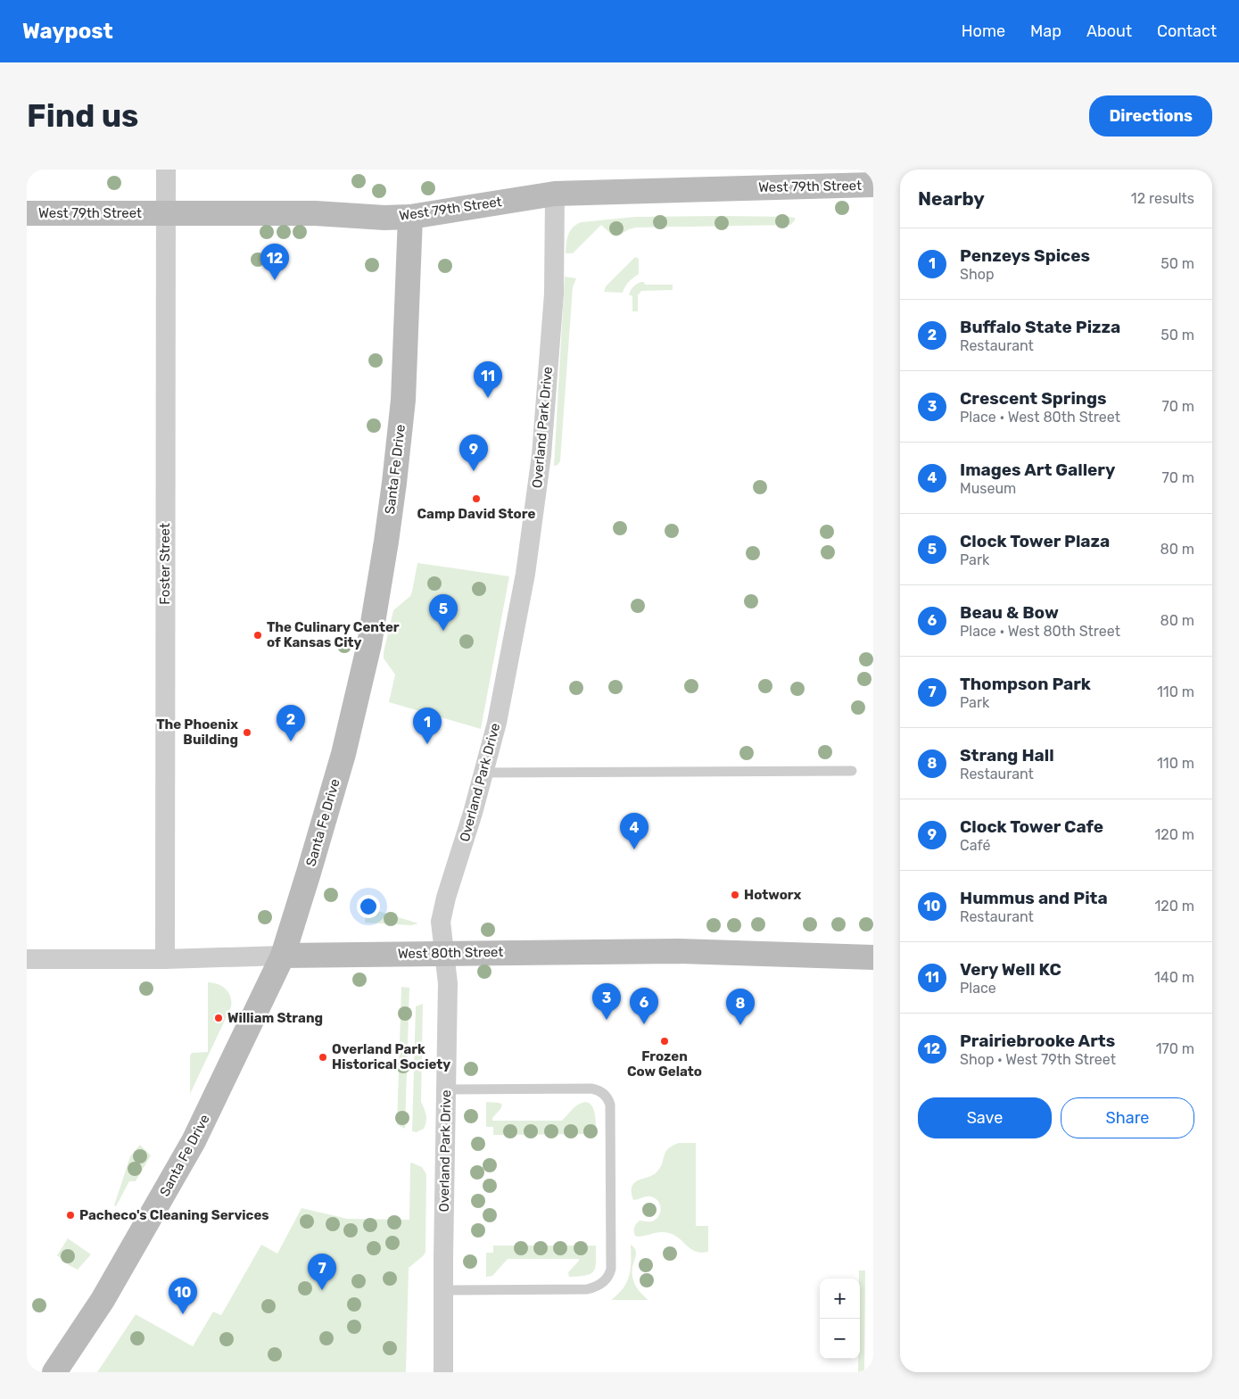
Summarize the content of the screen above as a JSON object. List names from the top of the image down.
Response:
{
  "streets": {
    "main road": ["West 79th Street", "Santa Fe Drive", "West 80th Street"],
    "street": ["Overland Park Drive", "Foster Street"]
  },
  "crossings": [
    ["West 79th Street", "Overland Park Drive"],
    ["West 79th Street", "Santa Fe Drive"],
    ["West 79th Street", "Foster Street"],
    ["Overland Park Drive", "West 80th Street"],
    ["Santa Fe Drive", "West 80th Street"],
    ["Foster Street", "West 80th Street"]
  ],
  "places": [
    "Camp David Store",
    "The Culinary Center of Kansas City",
    "The Phoenix Building",
    "Hotworx",
    "William Strang",
    "Frozen Cow Gelato",
    "Overland Park Historical Society",
    "Pacheco's Cleaning Services"
  ],
  "page": {
    "header": "Waypost",
    "nav": [
      "Home",
      "Map",
      "About",
      "Contact"
    ],
    "buttons": [
      "Directions",
      ["Save", "Share"]
    ],
    "title": "Find us",
    "heading": ["Nearby", "12 results"],
    "list": [
      {
        "mark": "1",
        "name": "Penzeys Spices",
        "note": "Shop",
        "value": "50 m"
      },
      {
        "mark": "2",
        "name": "Buffalo State Pizza",
        "note": "Restaurant",
        "value": "50 m"
      },
      {
        "mark": "3",
        "name": "Crescent Springs",
        "note": "Place · West 80th Street",
        "value": "70 m"
      },
      {
        "mark": "4",
        "name": "Images Art Gallery",
        "note": "Museum",
        "value": "70 m"
      },
      {
        "mark": "5",
        "name": "Clock Tower Plaza",
        "note": "Park",
        "value": "80 m"
      },
      {
        "mark": "6",
        "name": "Beau & Bow",
        "note": "Place · West 80th Street",
        "value": "80 m"
      },
      {
        "mark": "7",
        "name": "Thompson Park",
        "note": "Park",
        "value": "110 m"
      },
      {
        "mark": "8",
        "name": "Strang Hall",
        "note": "Restaurant",
        "value": "110 m"
      },
      {
        "mark": "9",
        "name": "Clock Tower Cafe",
        "note": "Café",
        "value": "120 m"
      },
      {
        "mark": "10",
        "name": "Hummus and Pita",
        "note": "Restaurant",
        "value": "120 m"
      },
      {
        "mark": "11",
        "name": "Very Well KC",
        "note": "Place",
        "value": "140 m"
      },
      {
        "mark": "12",
        "name": "Prairiebrooke Arts",
        "note": "Shop · West 79th Street",
        "value": "170 m"
      }
    ],
    "pins": [
      "12",
      "11",
      "9",
      "5",
      "2",
      "1",
      "4",
      "3",
      "6",
      "8",
      "7",
      "10"
    ],
    "map_buttons": ["+", "−"]
  }
}
